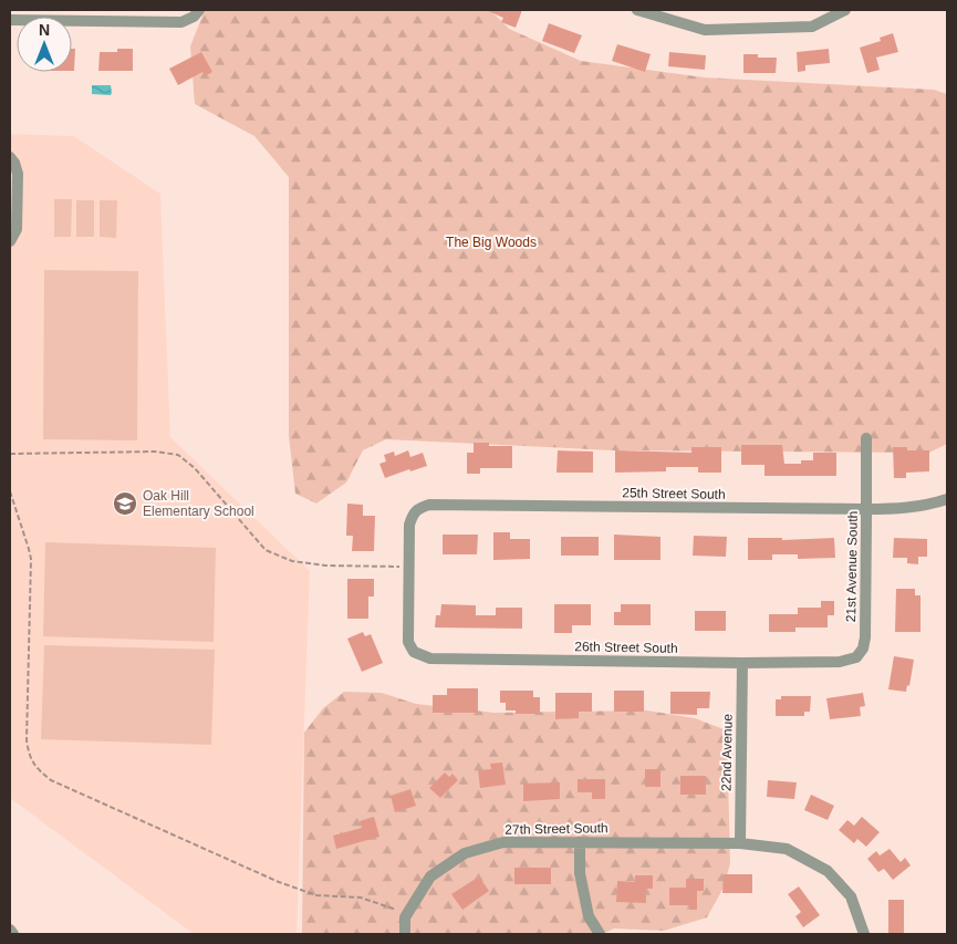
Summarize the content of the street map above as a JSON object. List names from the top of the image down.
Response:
{
  "streets": {
    "street": [
      "25th Street South",
      "21st Avenue South",
      "26th Street South",
      "22nd Avenue",
      "27th Street South"
    ]
  },
  "crossings": [
    ["25th Street South", "21st Avenue South"],
    ["25th Street South", "26th Street South"],
    ["21st Avenue South", "26th Street South"],
    ["26th Street South", "22nd Avenue"],
    ["22nd Avenue", "27th Street South"]
  ],
  "parks": ["The Big Woods"],
  "places": {
    "school or university": ["Oak Hill Elementary School"]
  },
  "north": "top"
}
